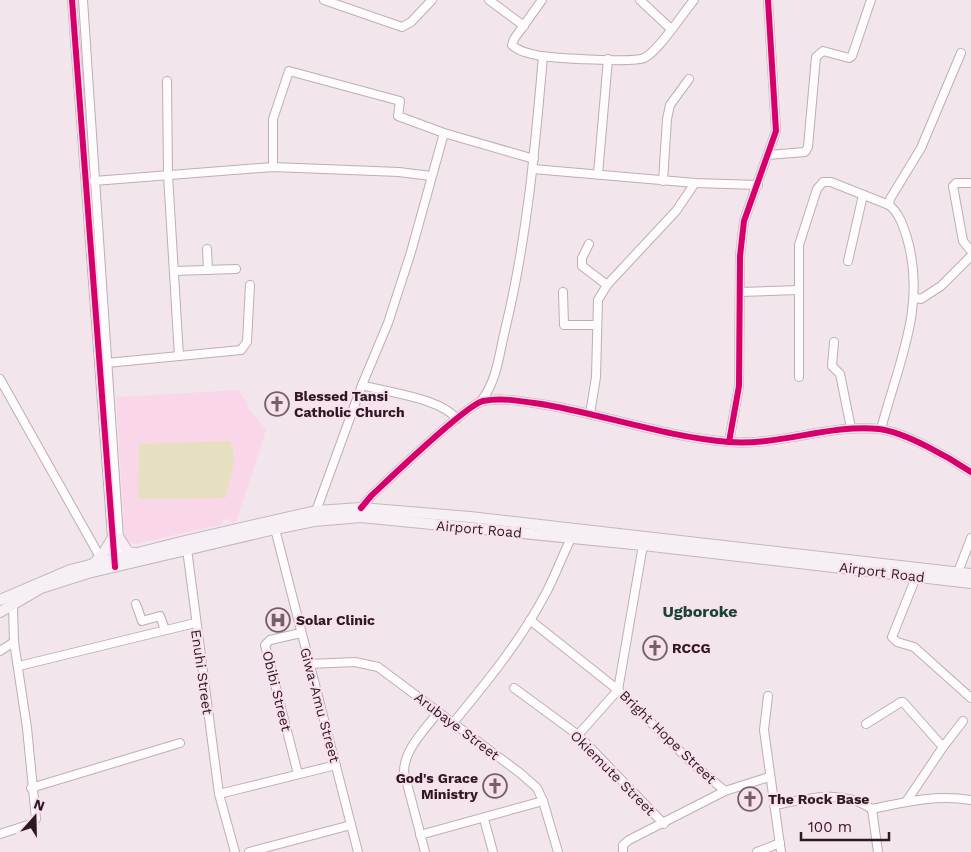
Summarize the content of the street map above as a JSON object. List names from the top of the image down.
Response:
{
  "streets": {
    "main road": ["Airport Road"],
    "street": [
      "Enuhi Street",
      "Obibi Street",
      "Giwa-Amu Street",
      "Arubaye Street",
      "Bright Hope Street",
      "Okiemute Street"
    ]
  },
  "crossings": [
    ["Airport Road", "Enuhi Street"],
    ["Airport Road", "Giwa-Amu Street"],
    ["Airport Road", "Bright Hope Street"],
    ["Obibi Street", "Giwa-Amu Street"],
    ["Giwa-Amu Street", "Arubaye Street"]
  ],
  "districts": ["Ugboroke"],
  "places": {
    "church": [
      "Blessed Tansi Catholic Church",
      "RCCG",
      "God's Grace Ministry",
      "The Rock Base"
    ],
    "hospital": ["Solar Clinic"]
  },
  "scale_bar": "100 m",
  "north": "top"
}
